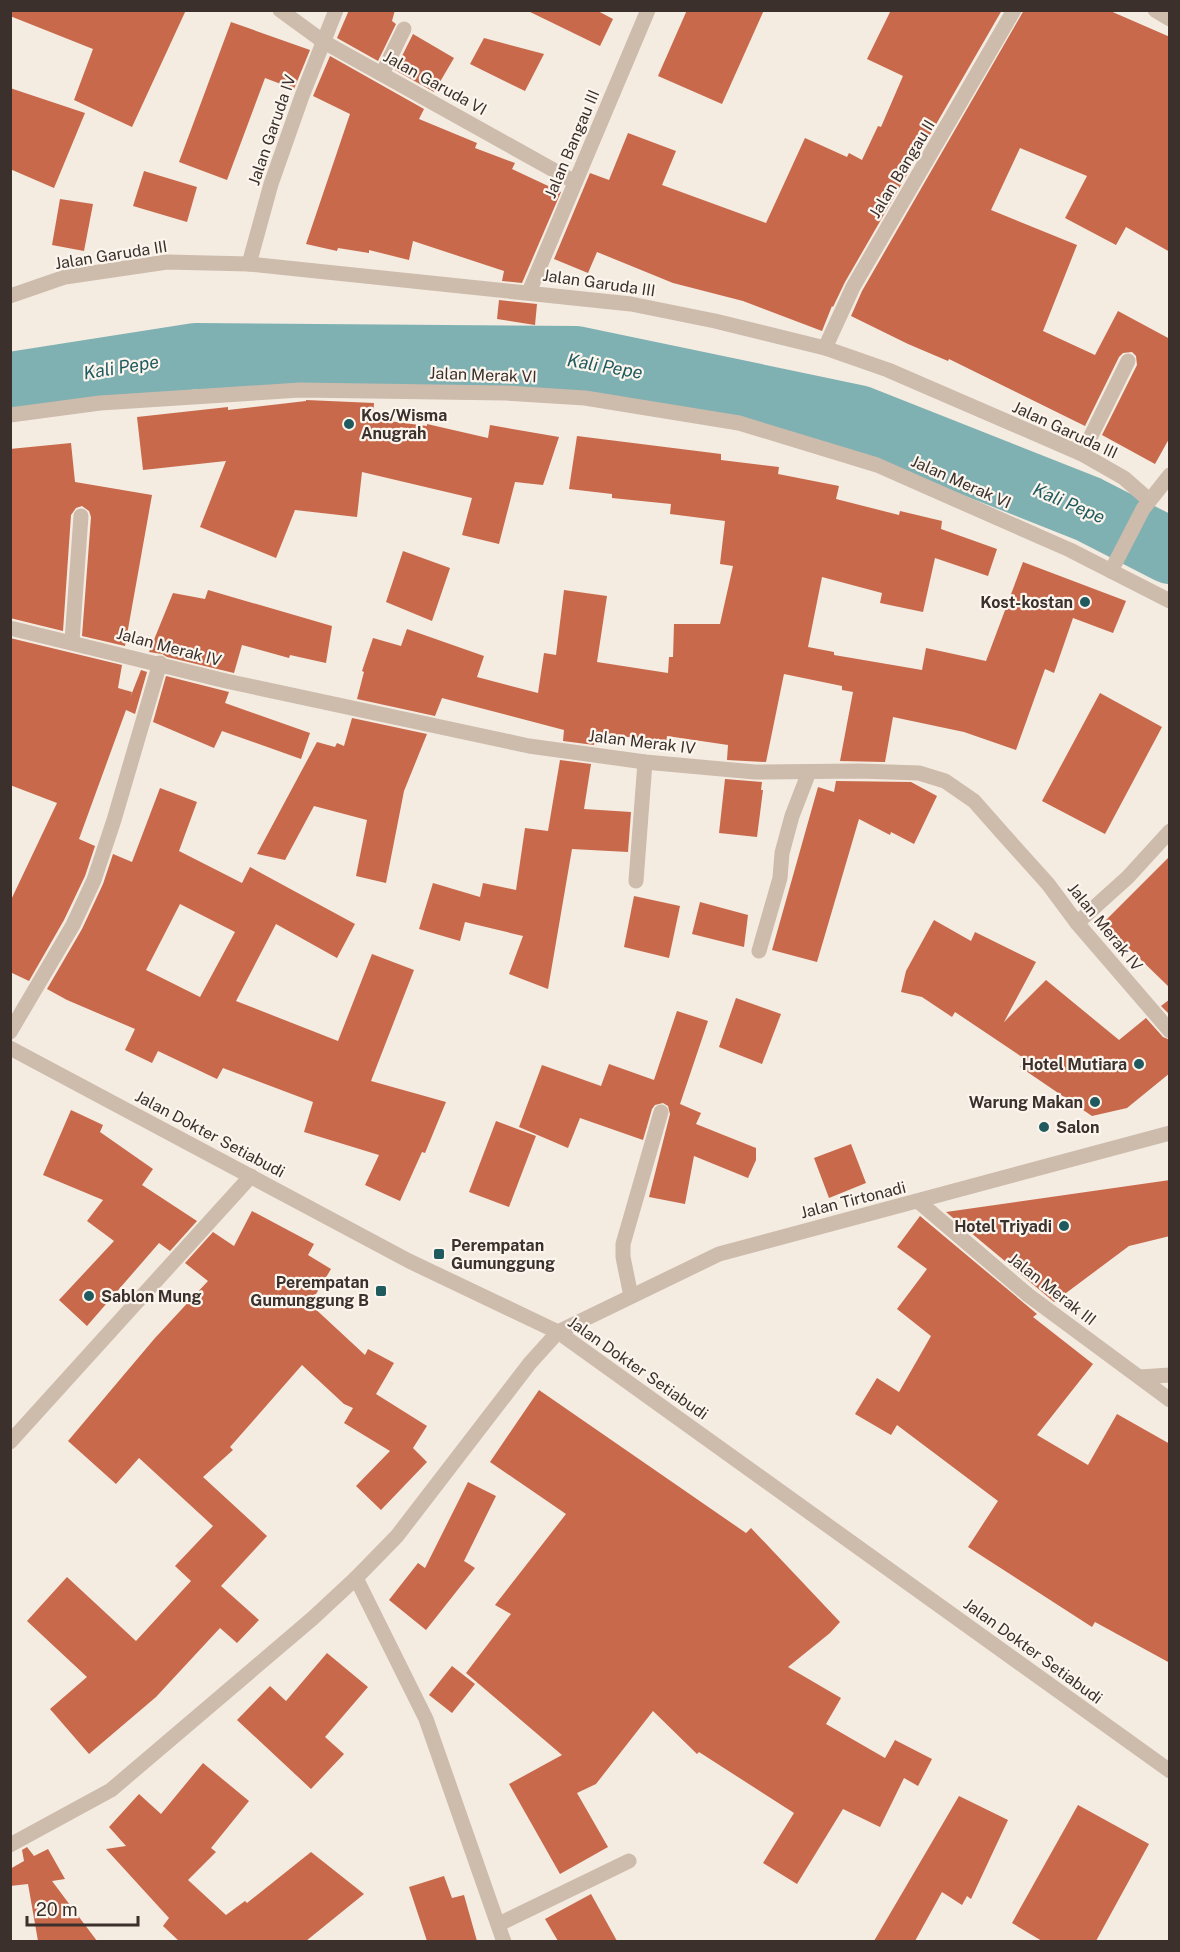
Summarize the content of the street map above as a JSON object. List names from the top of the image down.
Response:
{
  "streets": {
    "street": [
      "Jalan Garuda VI",
      "Jalan Garuda IV",
      "Jalan Bangau III",
      "Jalan Bangau II",
      "Jalan Garuda III",
      "Jalan Merak VI",
      "Jalan Merak IV",
      "Jalan Dokter Setiabudi",
      "Jalan Tirtonadi",
      "Jalan Merak III"
    ]
  },
  "crossings": [
    ["Jalan Garuda VI", "Jalan Garuda IV"],
    ["Jalan Garuda VI", "Jalan Bangau III"],
    ["Jalan Garuda IV", "Jalan Garuda III"],
    ["Jalan Bangau III", "Jalan Garuda III"],
    ["Jalan Bangau II", "Jalan Garuda III"],
    ["Jalan Dokter Setiabudi", "Jalan Tirtonadi"],
    ["Jalan Tirtonadi", "Jalan Merak III"]
  ],
  "water": ["Kali Pepe"],
  "places": {
    "other": [
      "Kos/Wisma Anugrah",
      "Kost-kostan",
      "Hotel Mutiara",
      "Warung Makan",
      "Salon",
      "Hotel Triyadi",
      "Sablon Mung"
    ],
    "transit": ["Perempatan Gumunggung", "Perempatan Gumunggung B"]
  },
  "scale_bar": "20 m"
}
